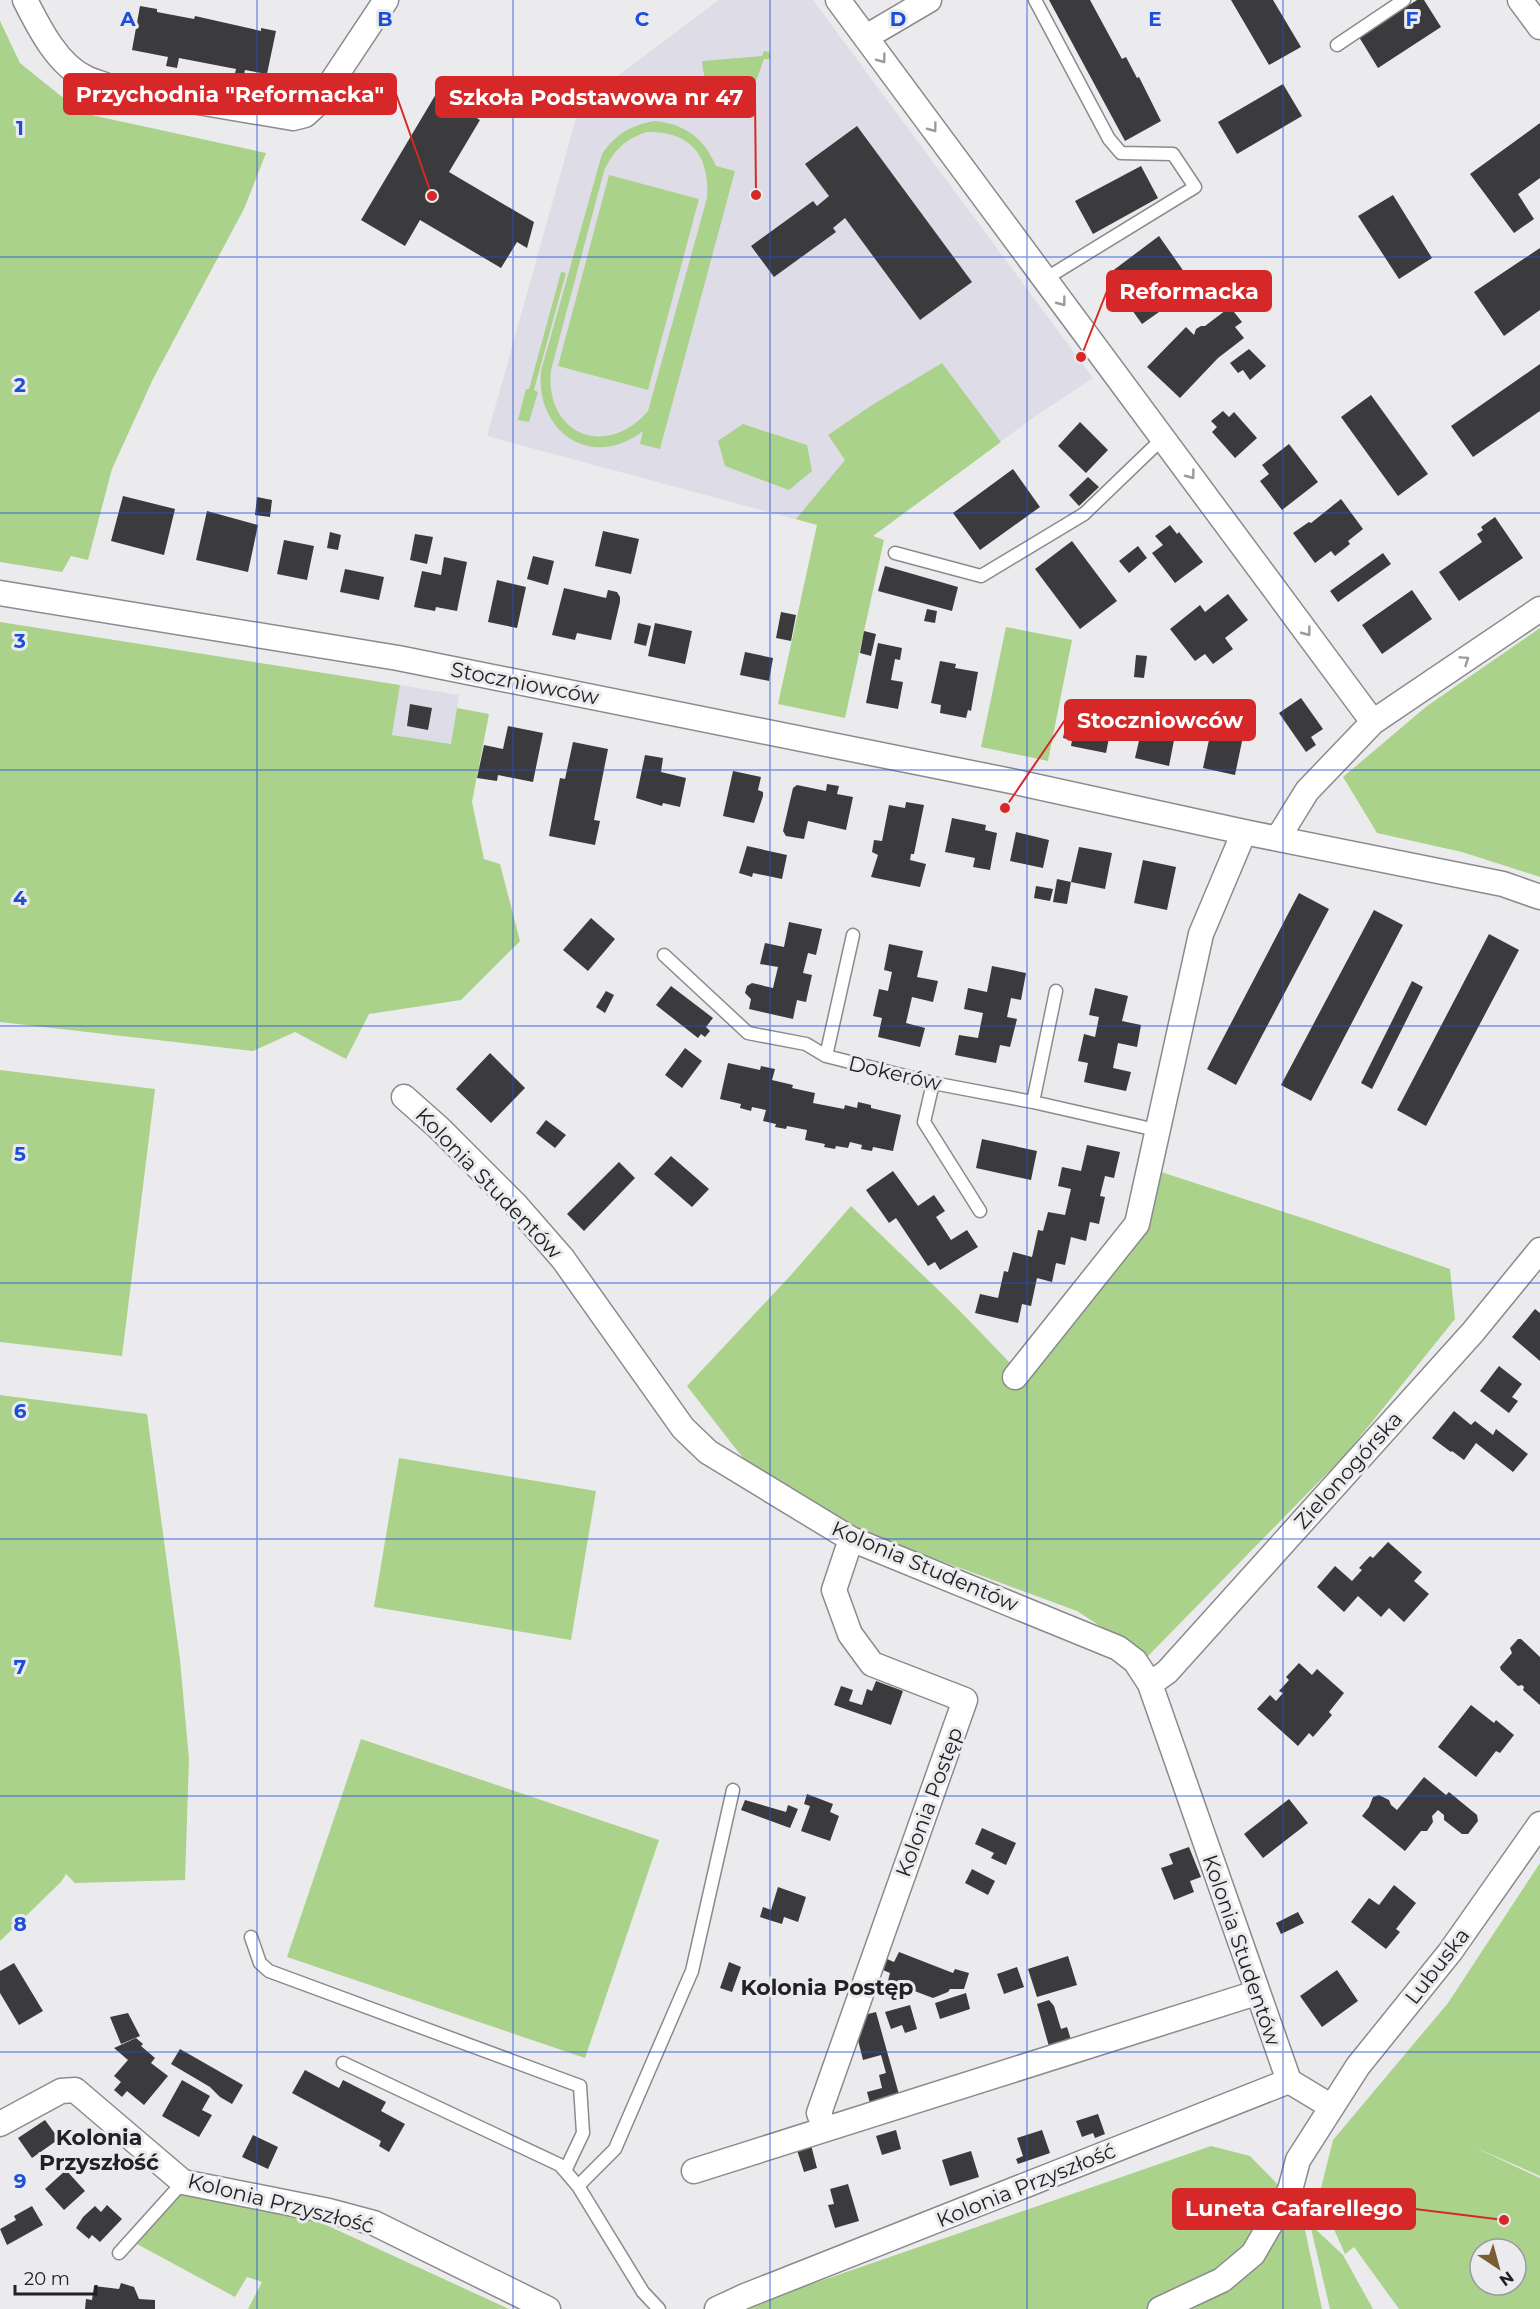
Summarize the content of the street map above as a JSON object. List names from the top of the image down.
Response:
{
  "streets": {
    "street": [
      "Stoczniowców",
      "Kolonia Studentów",
      "Zielonogórska",
      "Kolonia Postęp",
      "Lubuska",
      "Kolonia Przyszłość"
    ],
    "lane": ["Dokerów"]
  },
  "crossings": [
    ["Kolonia Studentów", "Zielonogórska"],
    ["Kolonia Studentów", "Kolonia Postęp"],
    ["Kolonia Studentów", "Kolonia Przyszłość"]
  ],
  "districts": ["Kolonia Postęp", "Kolonia Przyszłość"],
  "places": [
    "Szkoła Podstawowa nr 47",
    "Przychodnia \"Reformacka\"",
    "Reformacka",
    "Stoczniowców",
    "Luneta Cafarellego"
  ],
  "scale_bar": "20 m",
  "north": "bottom right",
  "grid": {
    "columns": [
      "A",
      "B",
      "C",
      "D",
      "E",
      "F"
    ],
    "rows": [
      "1",
      "2",
      "3",
      "4",
      "5",
      "6",
      "7",
      "8",
      "9"
    ]
  }
}
